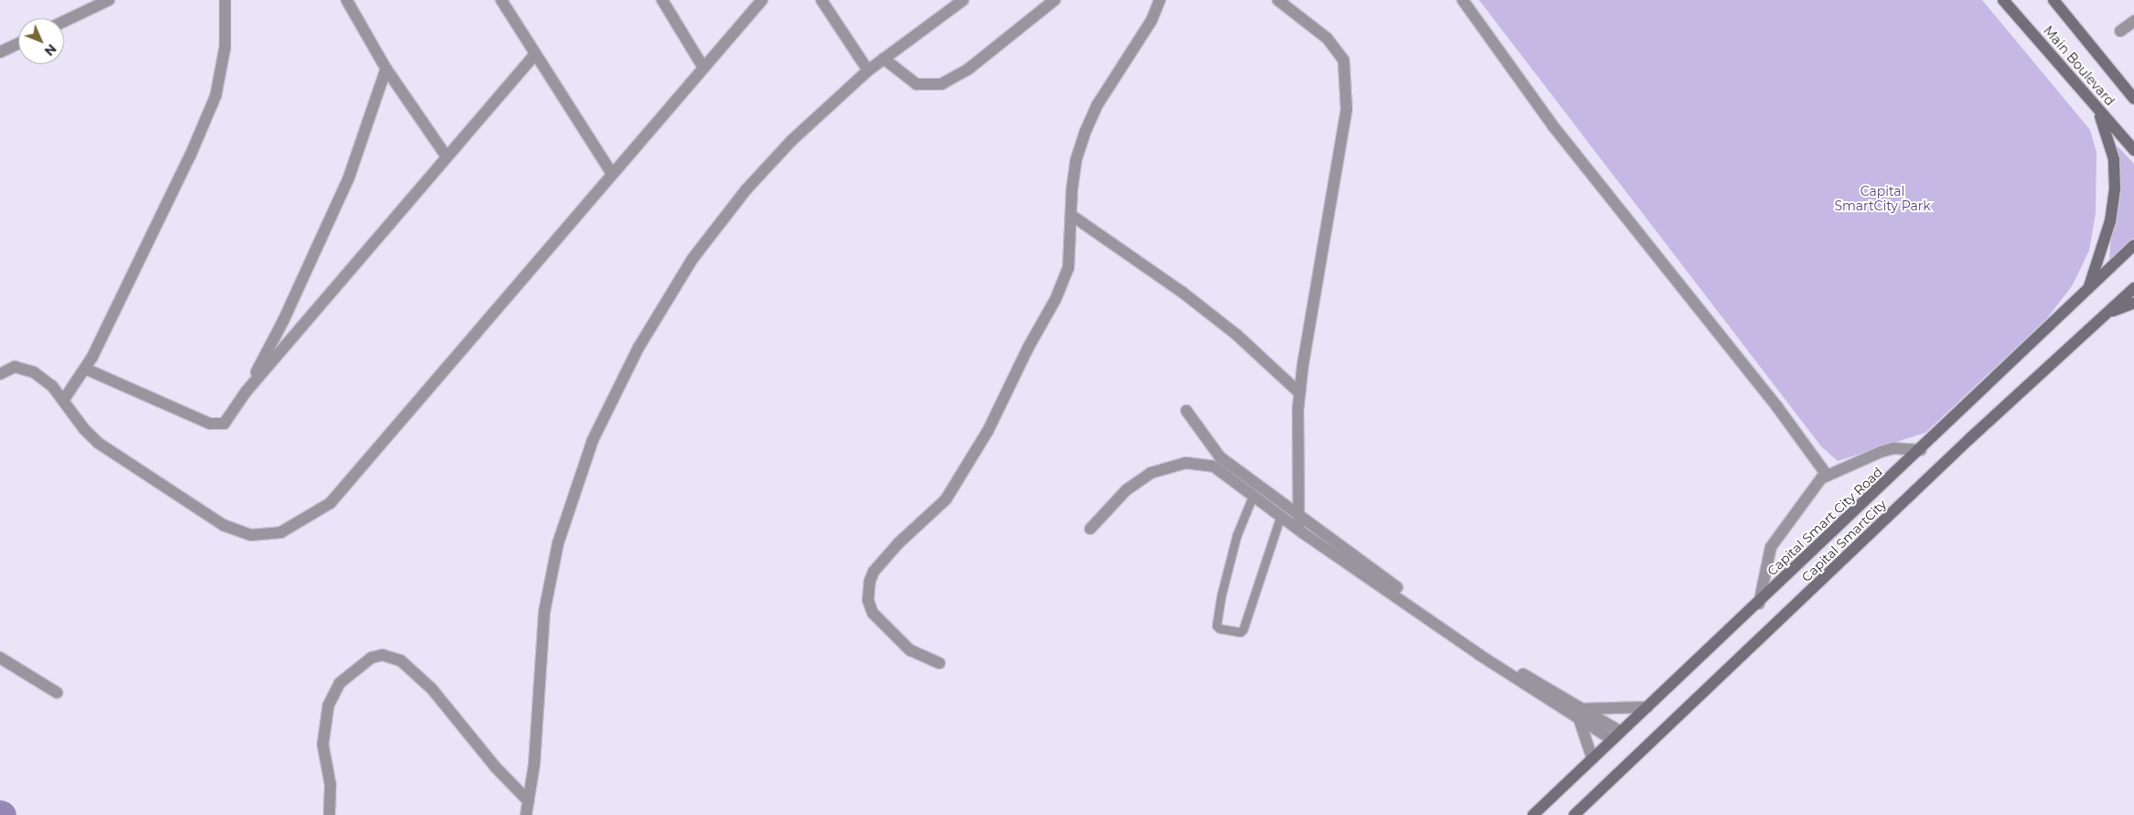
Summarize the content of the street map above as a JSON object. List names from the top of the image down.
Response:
{
  "streets": {
    "street": ["Main Boulevard", "Capital Smart City Road", "Capital SmartCity"]
  },
  "parks": ["Capital SmartCity Park"],
  "north": "bottom right"
}
